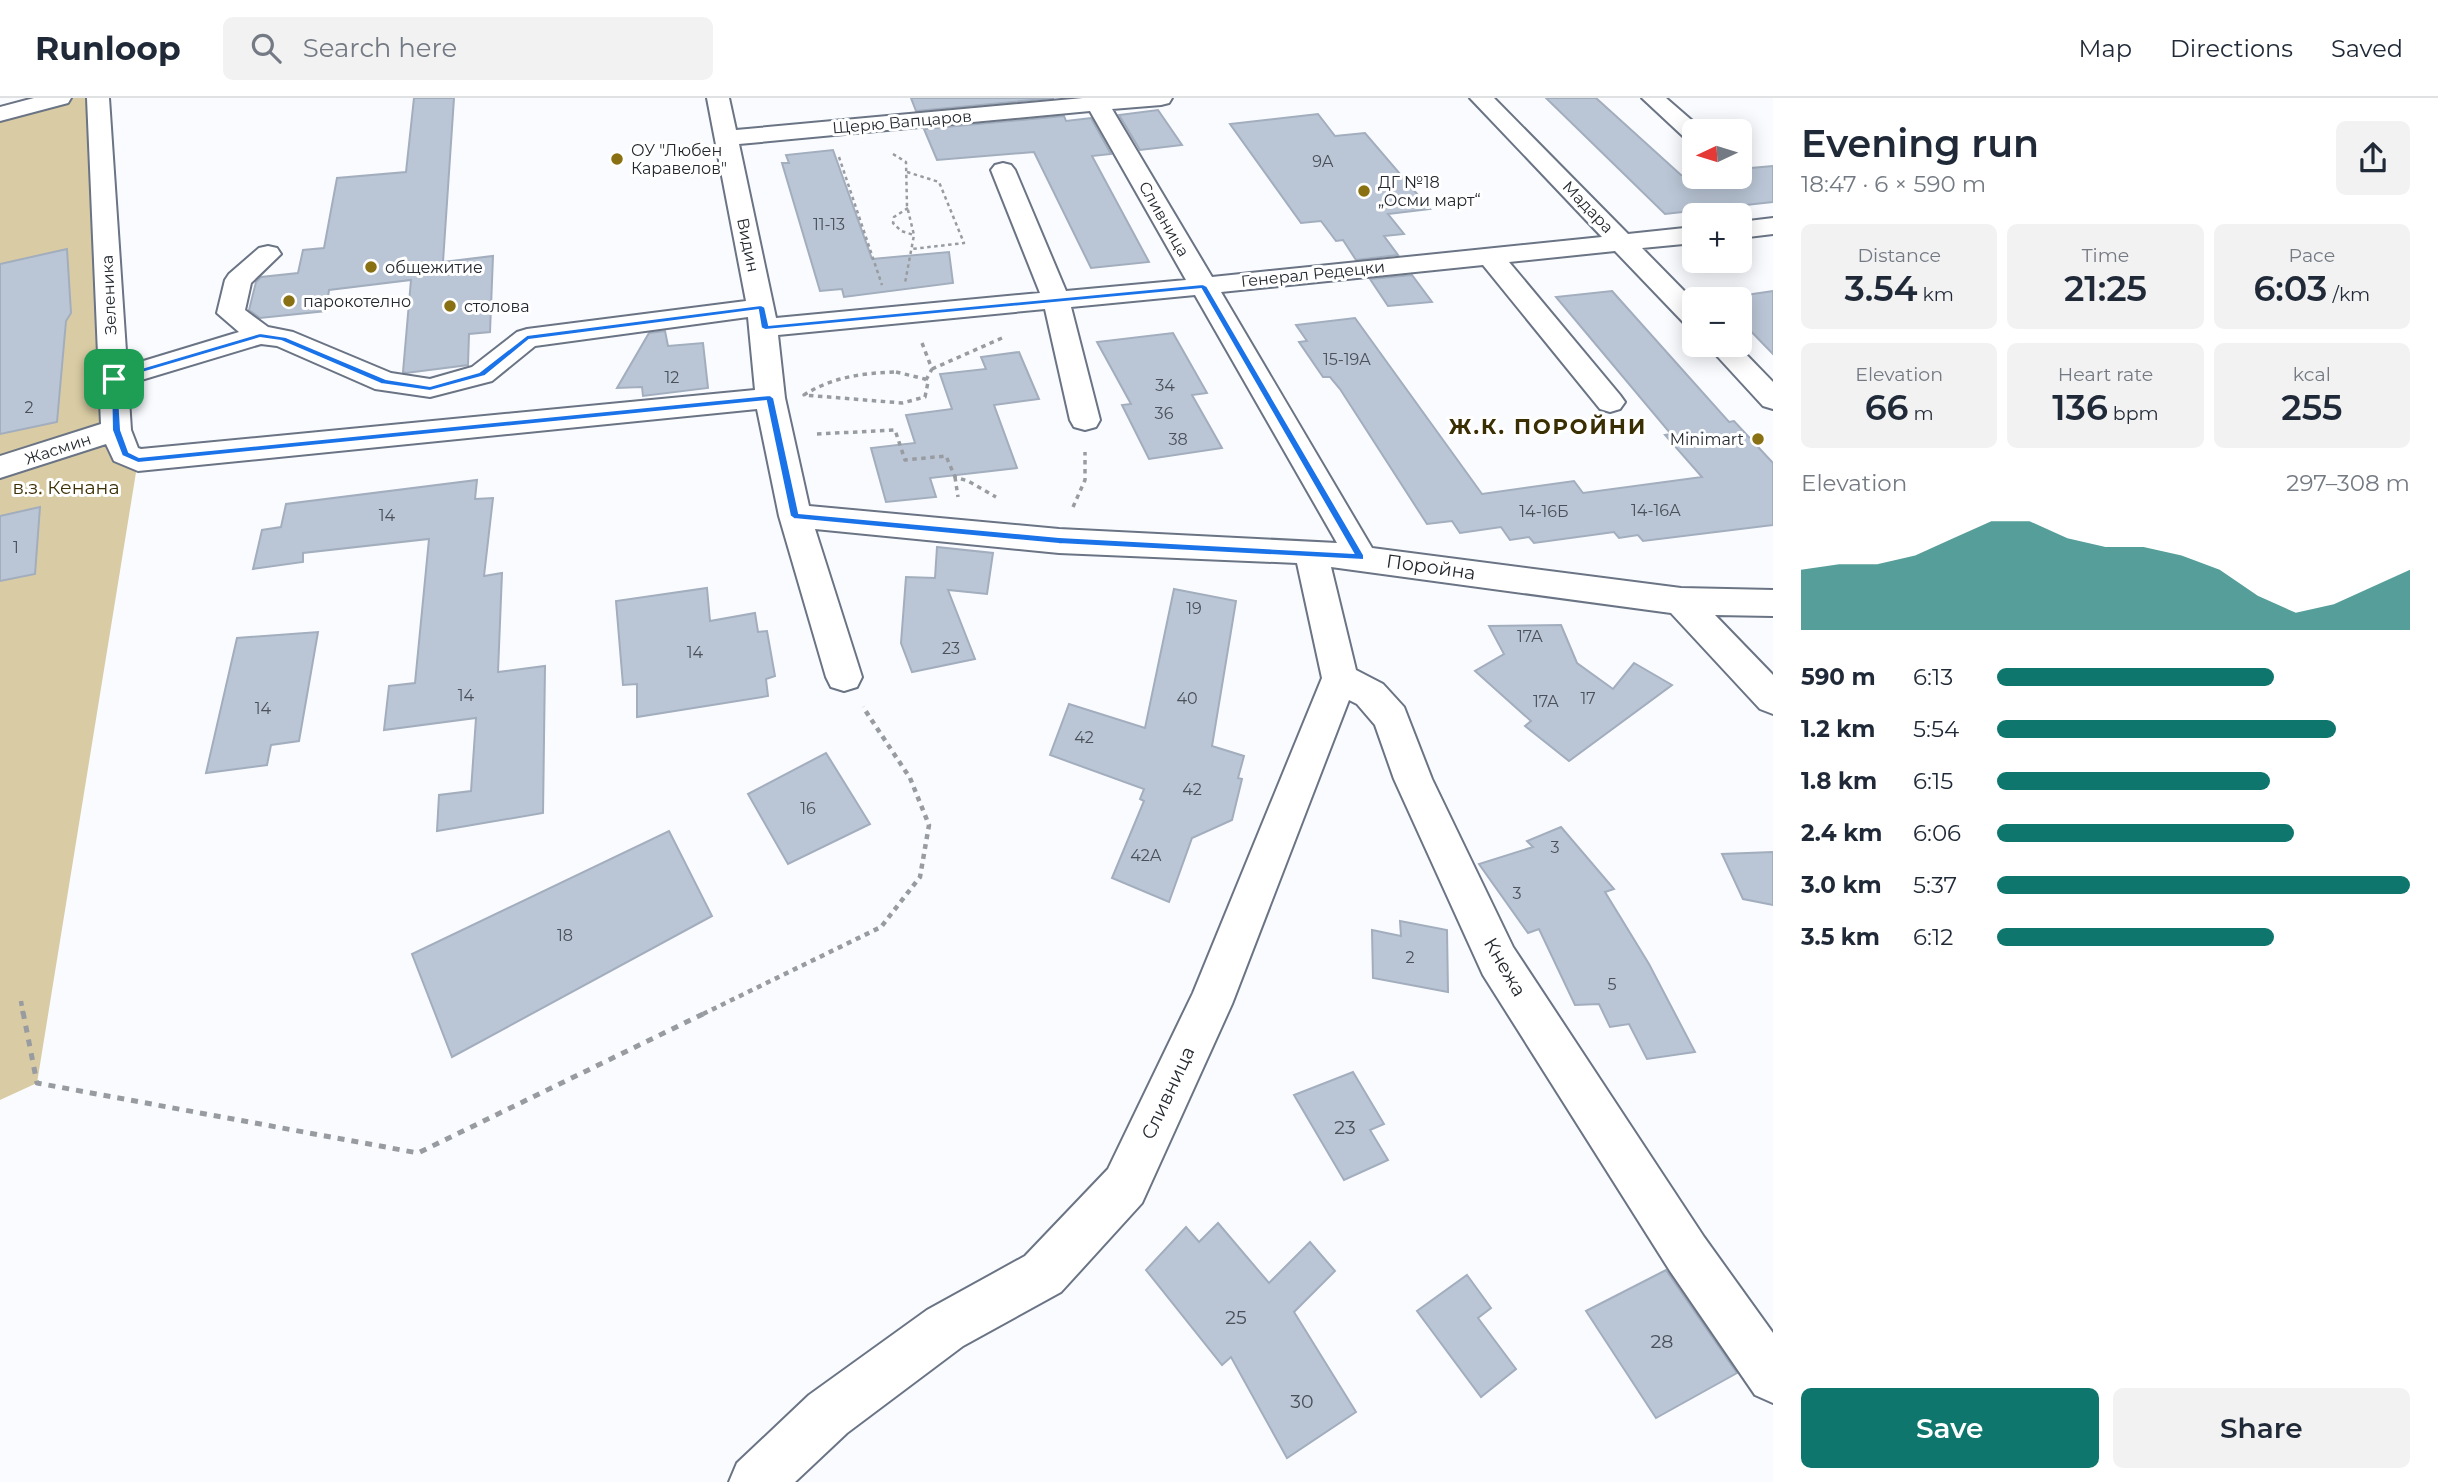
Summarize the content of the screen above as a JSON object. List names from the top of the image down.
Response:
{
  "streets": {
    "street": [
      "Щерю Вапцаров",
      "Мадара",
      "Сливница",
      "Видин",
      "Генерал Редецки",
      "Зеленика",
      "Жасмин",
      "Поройна",
      "Кнежа"
    ]
  },
  "crossings": [
    ["Щерю Вапцаров", "Сливница"],
    ["Щерю Вапцаров", "Видин"],
    ["Мадара", "Генерал Редецки"],
    ["Сливница", "Генерал Редецки"],
    ["Сливница", "Поройна"],
    ["Сливница", "Кнежа"],
    ["Видин", "Генерал Редецки"],
    ["Видин", "Зеленика"],
    ["Видин", "Поройна"],
    ["Зеленика", "Жасмин"]
  ],
  "districts": ["Ж.К. ПОРОЙНИ"],
  "parks": ["в.з. Кенана"],
  "places": [
    "ОУ \"Любен Каравелов\"",
    "ДГ №18 „Осми март“",
    "общежитие",
    "парокотелно",
    "столова",
    "Minimart"
  ],
  "house_numbers": [
    "9А",
    "11-13",
    "15-19А",
    "12",
    "34",
    "2",
    "36",
    "38",
    "14-16А",
    "14-16Б",
    "14",
    "1",
    "19",
    "17А",
    "23",
    "14",
    "14",
    "40",
    "17",
    "17А",
    "14",
    "42",
    "42",
    "16",
    "3",
    "42А",
    "3",
    "18",
    "2",
    "5",
    "23",
    "25",
    "28",
    "30"
  ],
  "north": "left",
  "page": {
    "header": "Runloop",
    "search": "Search here",
    "nav": ["Map", "Directions", "Saved"],
    "heading": ["Evening run", "18:47 · 6 × 590 m"],
    "map_buttons": ["+", "−"],
    "stats": [
      ["Distance", "3.54 km"],
      ["Time", "21:25"],
      ["Pace", "6:03 /km"],
      ["Elevation", "66 m"],
      ["Heart rate", "136 bpm"],
      ["kcal", "255"]
    ],
    "chart": ["Elevation", "297–308 m"],
    "list": [
      {
        "name": "590 m",
        "note": "6:13"
      },
      {
        "name": "1.2 km",
        "note": "5:54"
      },
      {
        "name": "1.8 km",
        "note": "6:15"
      },
      {
        "name": "2.4 km",
        "note": "6:06"
      },
      {
        "name": "3.0 km",
        "note": "5:37"
      },
      {
        "name": "3.5 km",
        "note": "6:12"
      }
    ],
    "buttons": ["Save", "Share"]
  }
}
